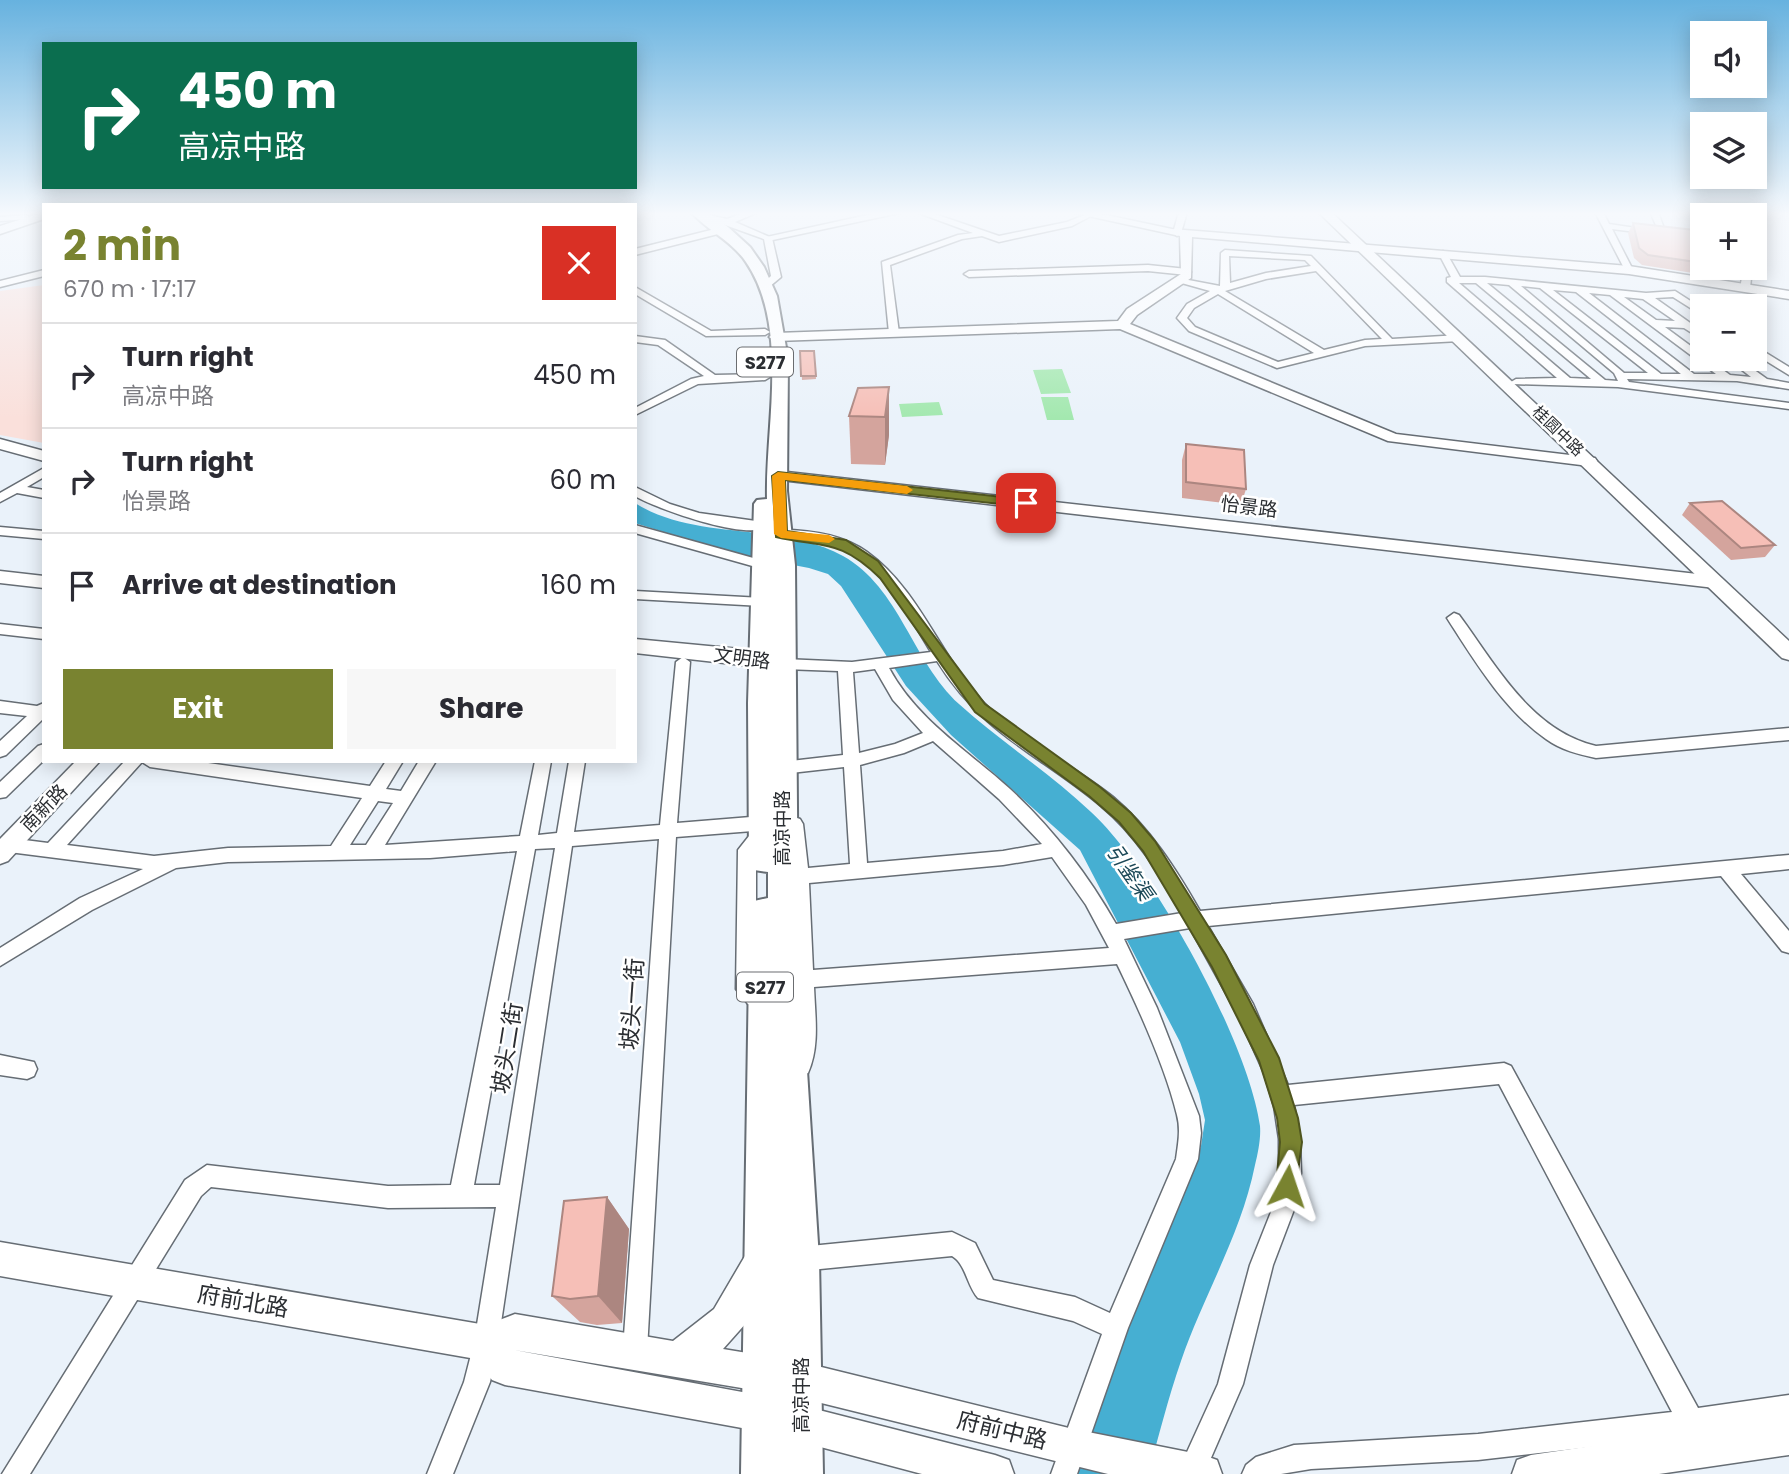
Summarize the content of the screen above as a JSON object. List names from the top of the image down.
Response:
{
  "streets": {
    "main road": [
      "S277",
      "桂圆中路",
      "文明路",
      "高凉中路",
      "府前北路",
      "府前中路"
    ],
    "street": [
      "怡景路",
      "南新路",
      "坡头一街",
      "坡头二街"
    ]
  },
  "crossings": [
    ["桂圆中路", "怡景路"],
    ["怡景路", "高凉中路"],
    ["文明路", "高凉中路"],
    ["文明路", "坡头一街"],
    ["高凉中路", "府前北路"],
    ["高凉中路", "府前中路"],
    ["坡头一街", "府前北路"],
    ["坡头二街", "府前北路"],
    ["府前北路", "府前中路"]
  ],
  "water": ["引鉴渠"],
  "page": {
    "map_buttons": ["+", "−"],
    "turn": ["450 m", "高凉中路"],
    "heading": ["2 min", "670 m · 17:17"],
    "list": [
      {
        "name": "Turn right",
        "note": "高凉中路",
        "value": "450 m"
      },
      {
        "name": "Turn right",
        "note": "怡景路",
        "value": "60 m"
      },
      {
        "name": "Arrive at destination",
        "value": "160 m"
      }
    ],
    "buttons": ["Exit", "Share"]
  }
}
